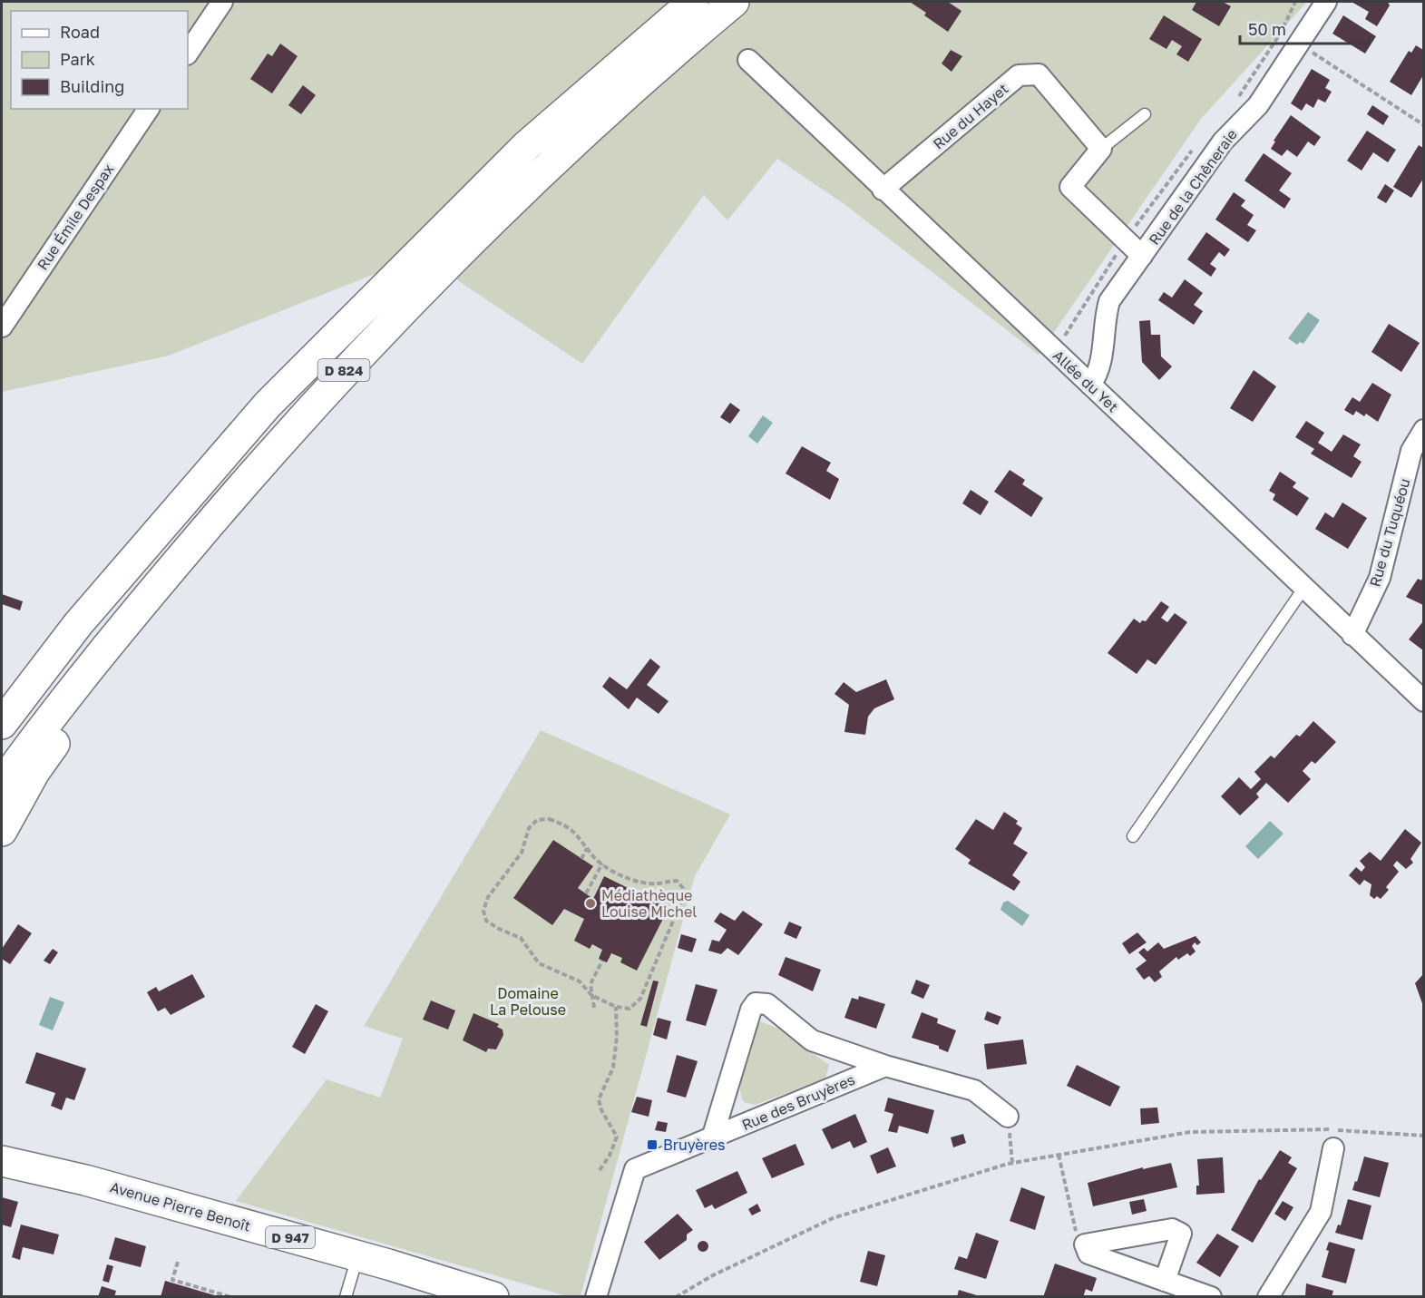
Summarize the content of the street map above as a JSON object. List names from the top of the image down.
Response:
{
  "streets": {
    "main road": ["D 824", "Avenue Pierre Benoît", "D 947"],
    "street": [
      "Rue du Hayet",
      "Rue de la Chêneraie",
      "Rue Émile Despax",
      "Allée du Yet",
      "Rue du Tuquéou",
      "Rue des Bruyères"
    ]
  },
  "crossings": [
    ["Rue du Hayet", "Allée du Yet"],
    ["Rue de la Chêneraie", "Allée du Yet"],
    ["Allée du Yet", "Rue du Tuquéou"]
  ],
  "parks": ["Domaine La Pelouse"],
  "places": {
    "other": ["Médiathèque Louise Michel"],
    "transit": ["Bruyères"]
  },
  "legend": ["Road", "Park", "Building"],
  "scale_bar": "50 m"
}
